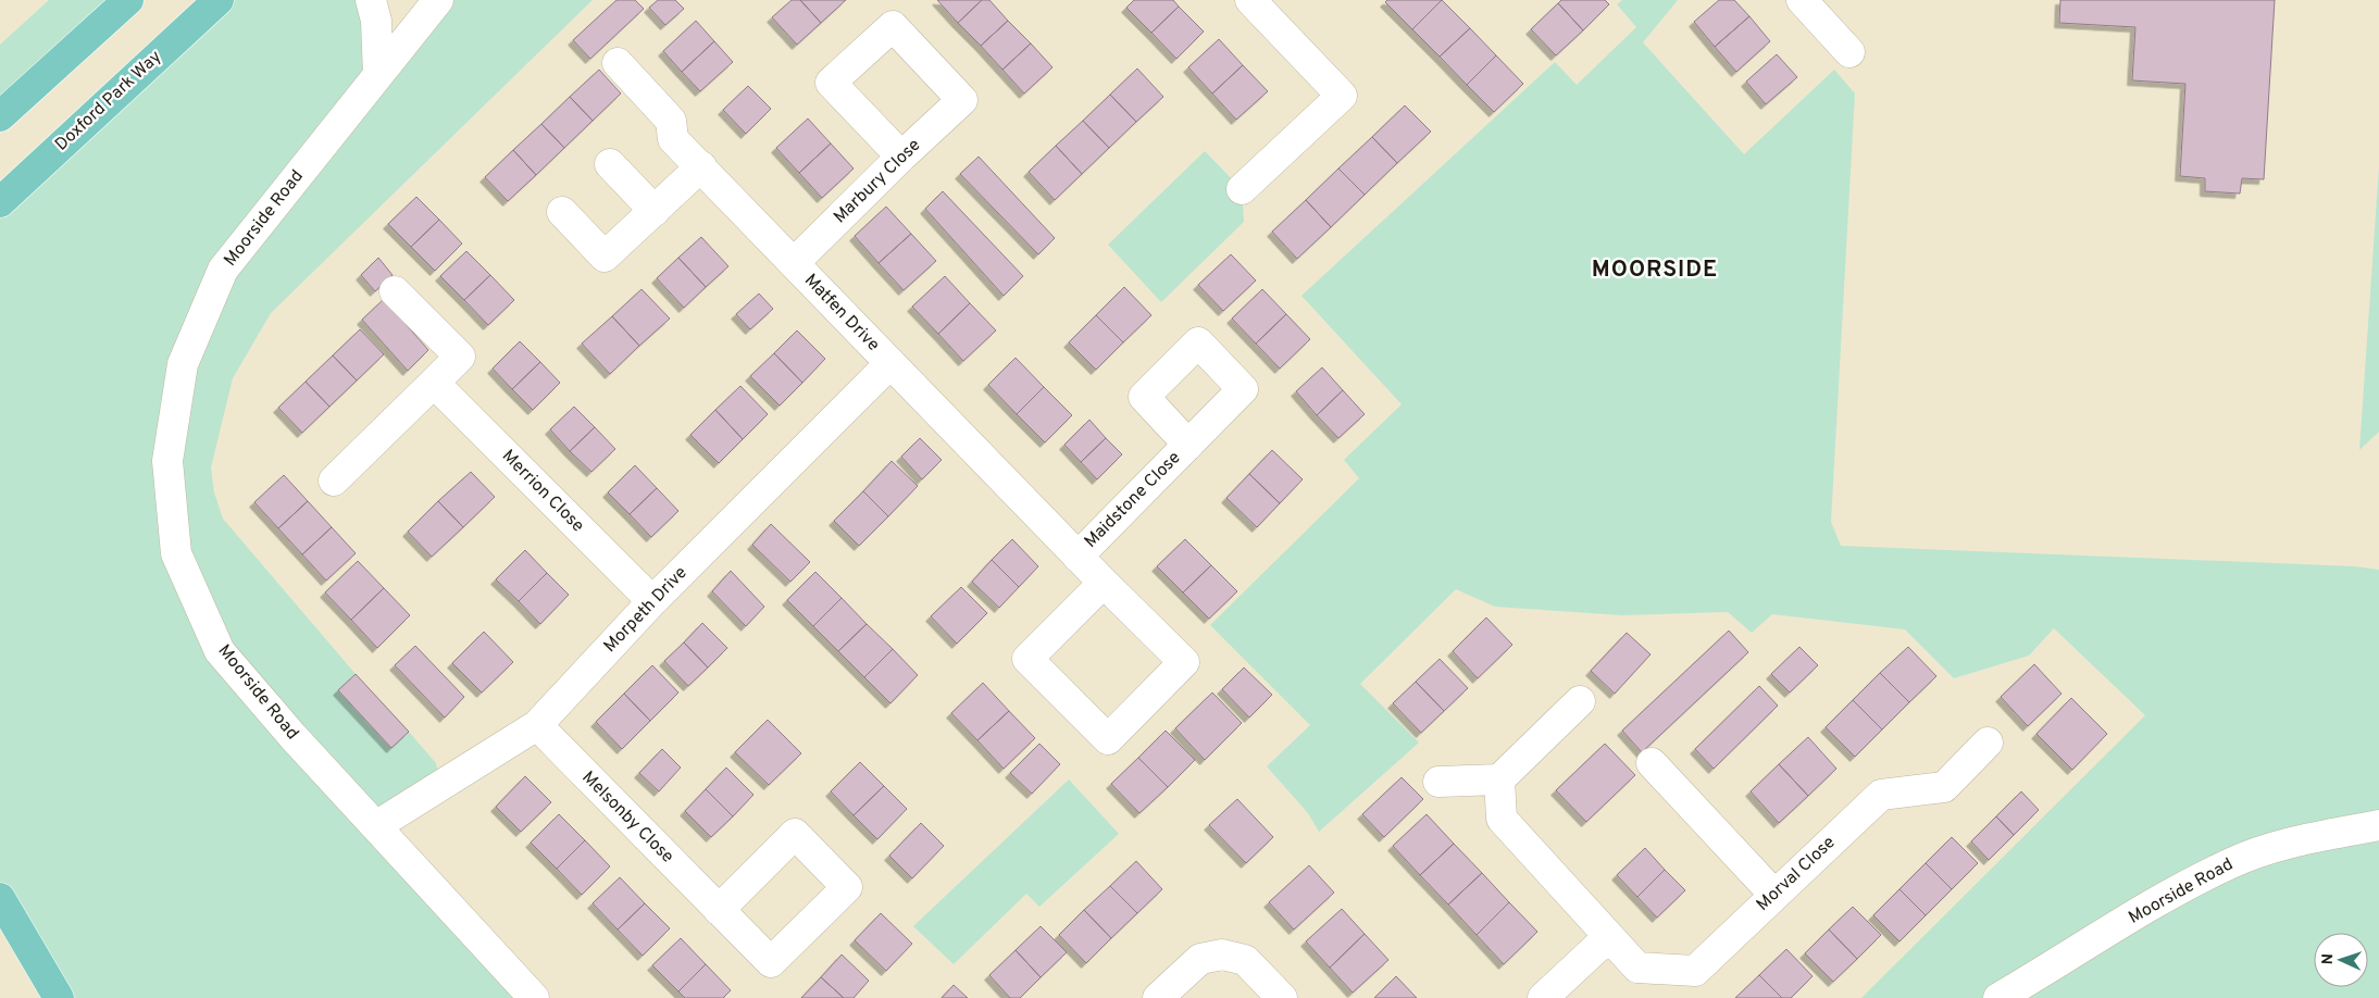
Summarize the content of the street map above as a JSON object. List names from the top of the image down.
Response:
{
  "streets": {
    "main road": ["Doxford Park Way"],
    "street": [
      "Marbury Close",
      "Moorside Road",
      "Matfen Drive",
      "Merrion Close",
      "Maidstone Close",
      "Morpeth Drive",
      "Melsonby Close",
      "Morval Close"
    ]
  },
  "crossings": [
    ["Marbury Close", "Matfen Drive"],
    ["Moorside Road", "Morpeth Drive"],
    ["Matfen Drive", "Maidstone Close"],
    ["Matfen Drive", "Morpeth Drive"],
    ["Merrion Close", "Morpeth Drive"],
    ["Morpeth Drive", "Melsonby Close"]
  ],
  "districts": ["MOORSIDE"],
  "north": "left"
}
